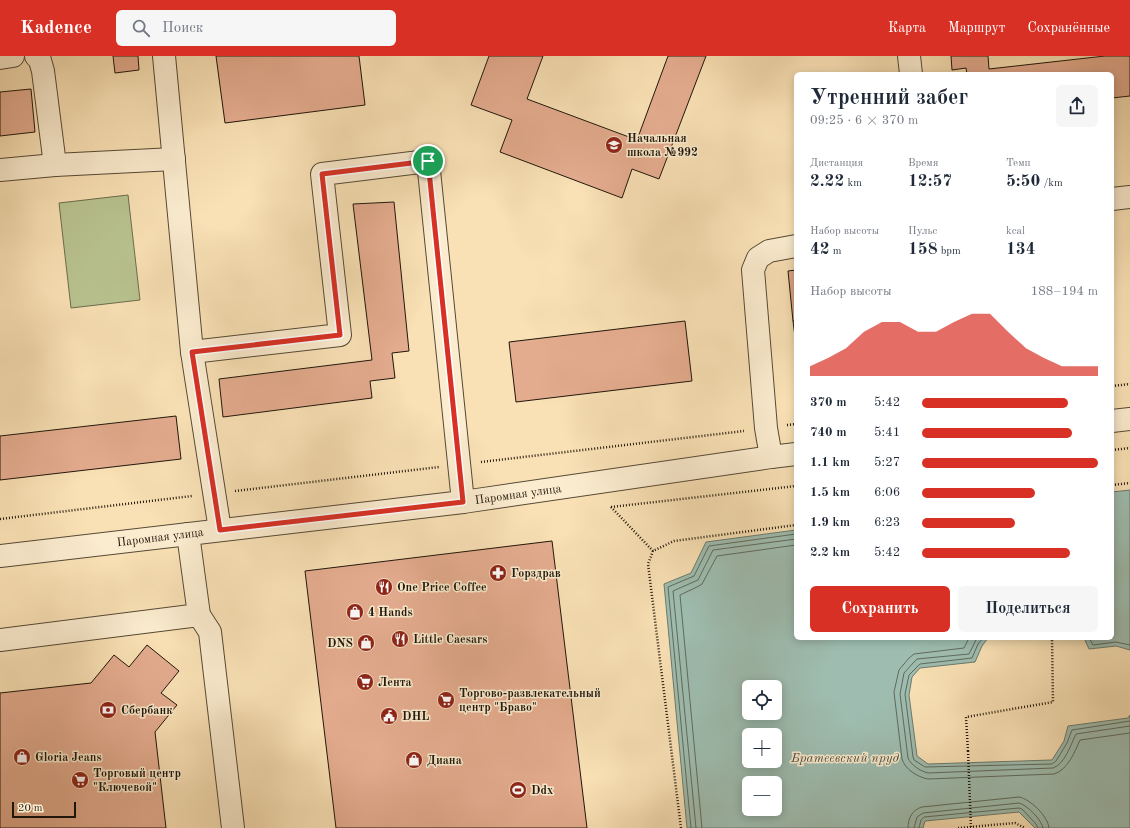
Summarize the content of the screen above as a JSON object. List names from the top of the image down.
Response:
{
  "streets": {
    "street": ["Паромная улица"]
  },
  "water": ["Братеевский пруд"],
  "places": {
    "school or university": ["Начальная школа №992"],
    "pharmacy": ["Горздрав"],
    "restaurant": ["One Price Coffee", "Little Caesars"],
    "shop": [
      "4 Hands",
      "DNS",
      "Gloria Jeans",
      "Диана"
    ],
    "supermarket": ["Лента", "Торгово-развлекательный центр \"Браво\"", "Торговый центр \"Ключевой\""],
    "bank": ["Сбербанк"],
    "public building": ["DHL"],
    "sports": ["Ddx"]
  },
  "scale_bar": "20 m",
  "page": {
    "header": "Kadence",
    "search": "Поиск",
    "nav": ["Карта", "Маршрут", "Сохранённые"],
    "heading": ["Утренний забег", "09:25 · 6 × 370 m"],
    "stats": [
      ["Дистанция", "2.22 km"],
      ["Время", "12:57"],
      ["Темп", "5:50 /km"],
      ["Набор высоты", "42 m"],
      ["Пульс", "158 bpm"],
      ["kcal", "134"]
    ],
    "chart": ["Набор высоты", "188–194 m"],
    "list": [
      {
        "name": "370 m",
        "note": "5:42"
      },
      {
        "name": "740 m",
        "note": "5:41"
      },
      {
        "name": "1.1 km",
        "note": "5:27"
      },
      {
        "name": "1.5 km",
        "note": "6:06"
      },
      {
        "name": "1.9 km",
        "note": "6:23"
      },
      {
        "name": "2.2 km",
        "note": "5:42"
      }
    ],
    "buttons": ["Сохранить", "Поделиться"],
    "map_buttons": ["+", "−"],
    "scale": "20 m"
  }
}
